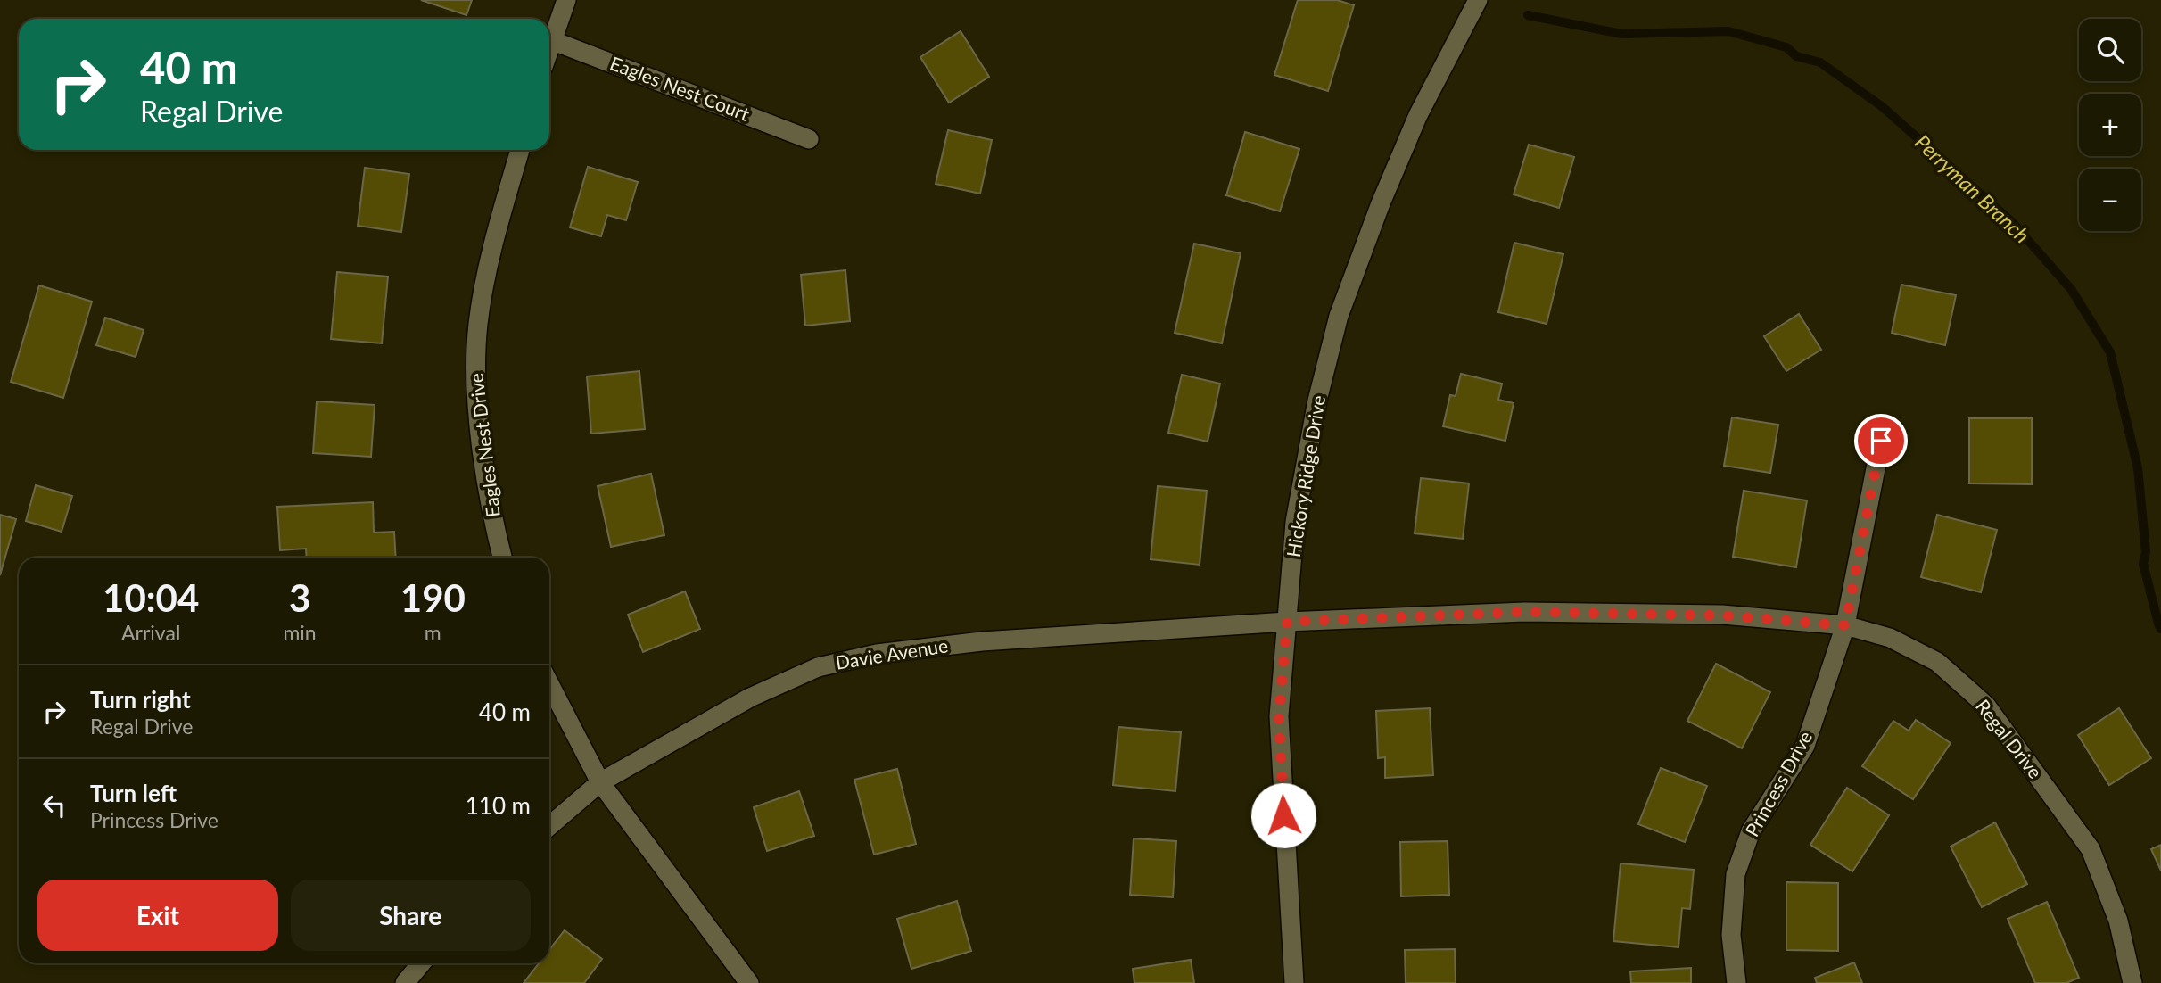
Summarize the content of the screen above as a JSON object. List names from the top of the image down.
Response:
{
  "streets": {
    "street": [
      "Eagles Nest Court",
      "Eagles Nest Drive",
      "Hickory Ridge Drive",
      "Davie Avenue",
      "Regal Drive",
      "Princess Drive"
    ]
  },
  "crossings": [
    ["Hickory Ridge Drive", "Davie Avenue"],
    ["Hickory Ridge Drive", "Regal Drive"],
    ["Davie Avenue", "Regal Drive"],
    ["Regal Drive", "Princess Drive"]
  ],
  "water": ["Perryman Branch"],
  "page": {
    "map_buttons": ["+", "−"],
    "turn": ["40 m", "Regal Drive"],
    "eta": [
      "10:04",
      "Arrival",
      "3",
      "min",
      "190",
      "m"
    ],
    "list": [
      {
        "name": "Turn right",
        "note": "Regal Drive",
        "value": "40 m"
      },
      {
        "name": "Turn left",
        "note": "Princess Drive",
        "value": "110 m"
      }
    ],
    "buttons": ["Exit", "Share"]
  }
}
